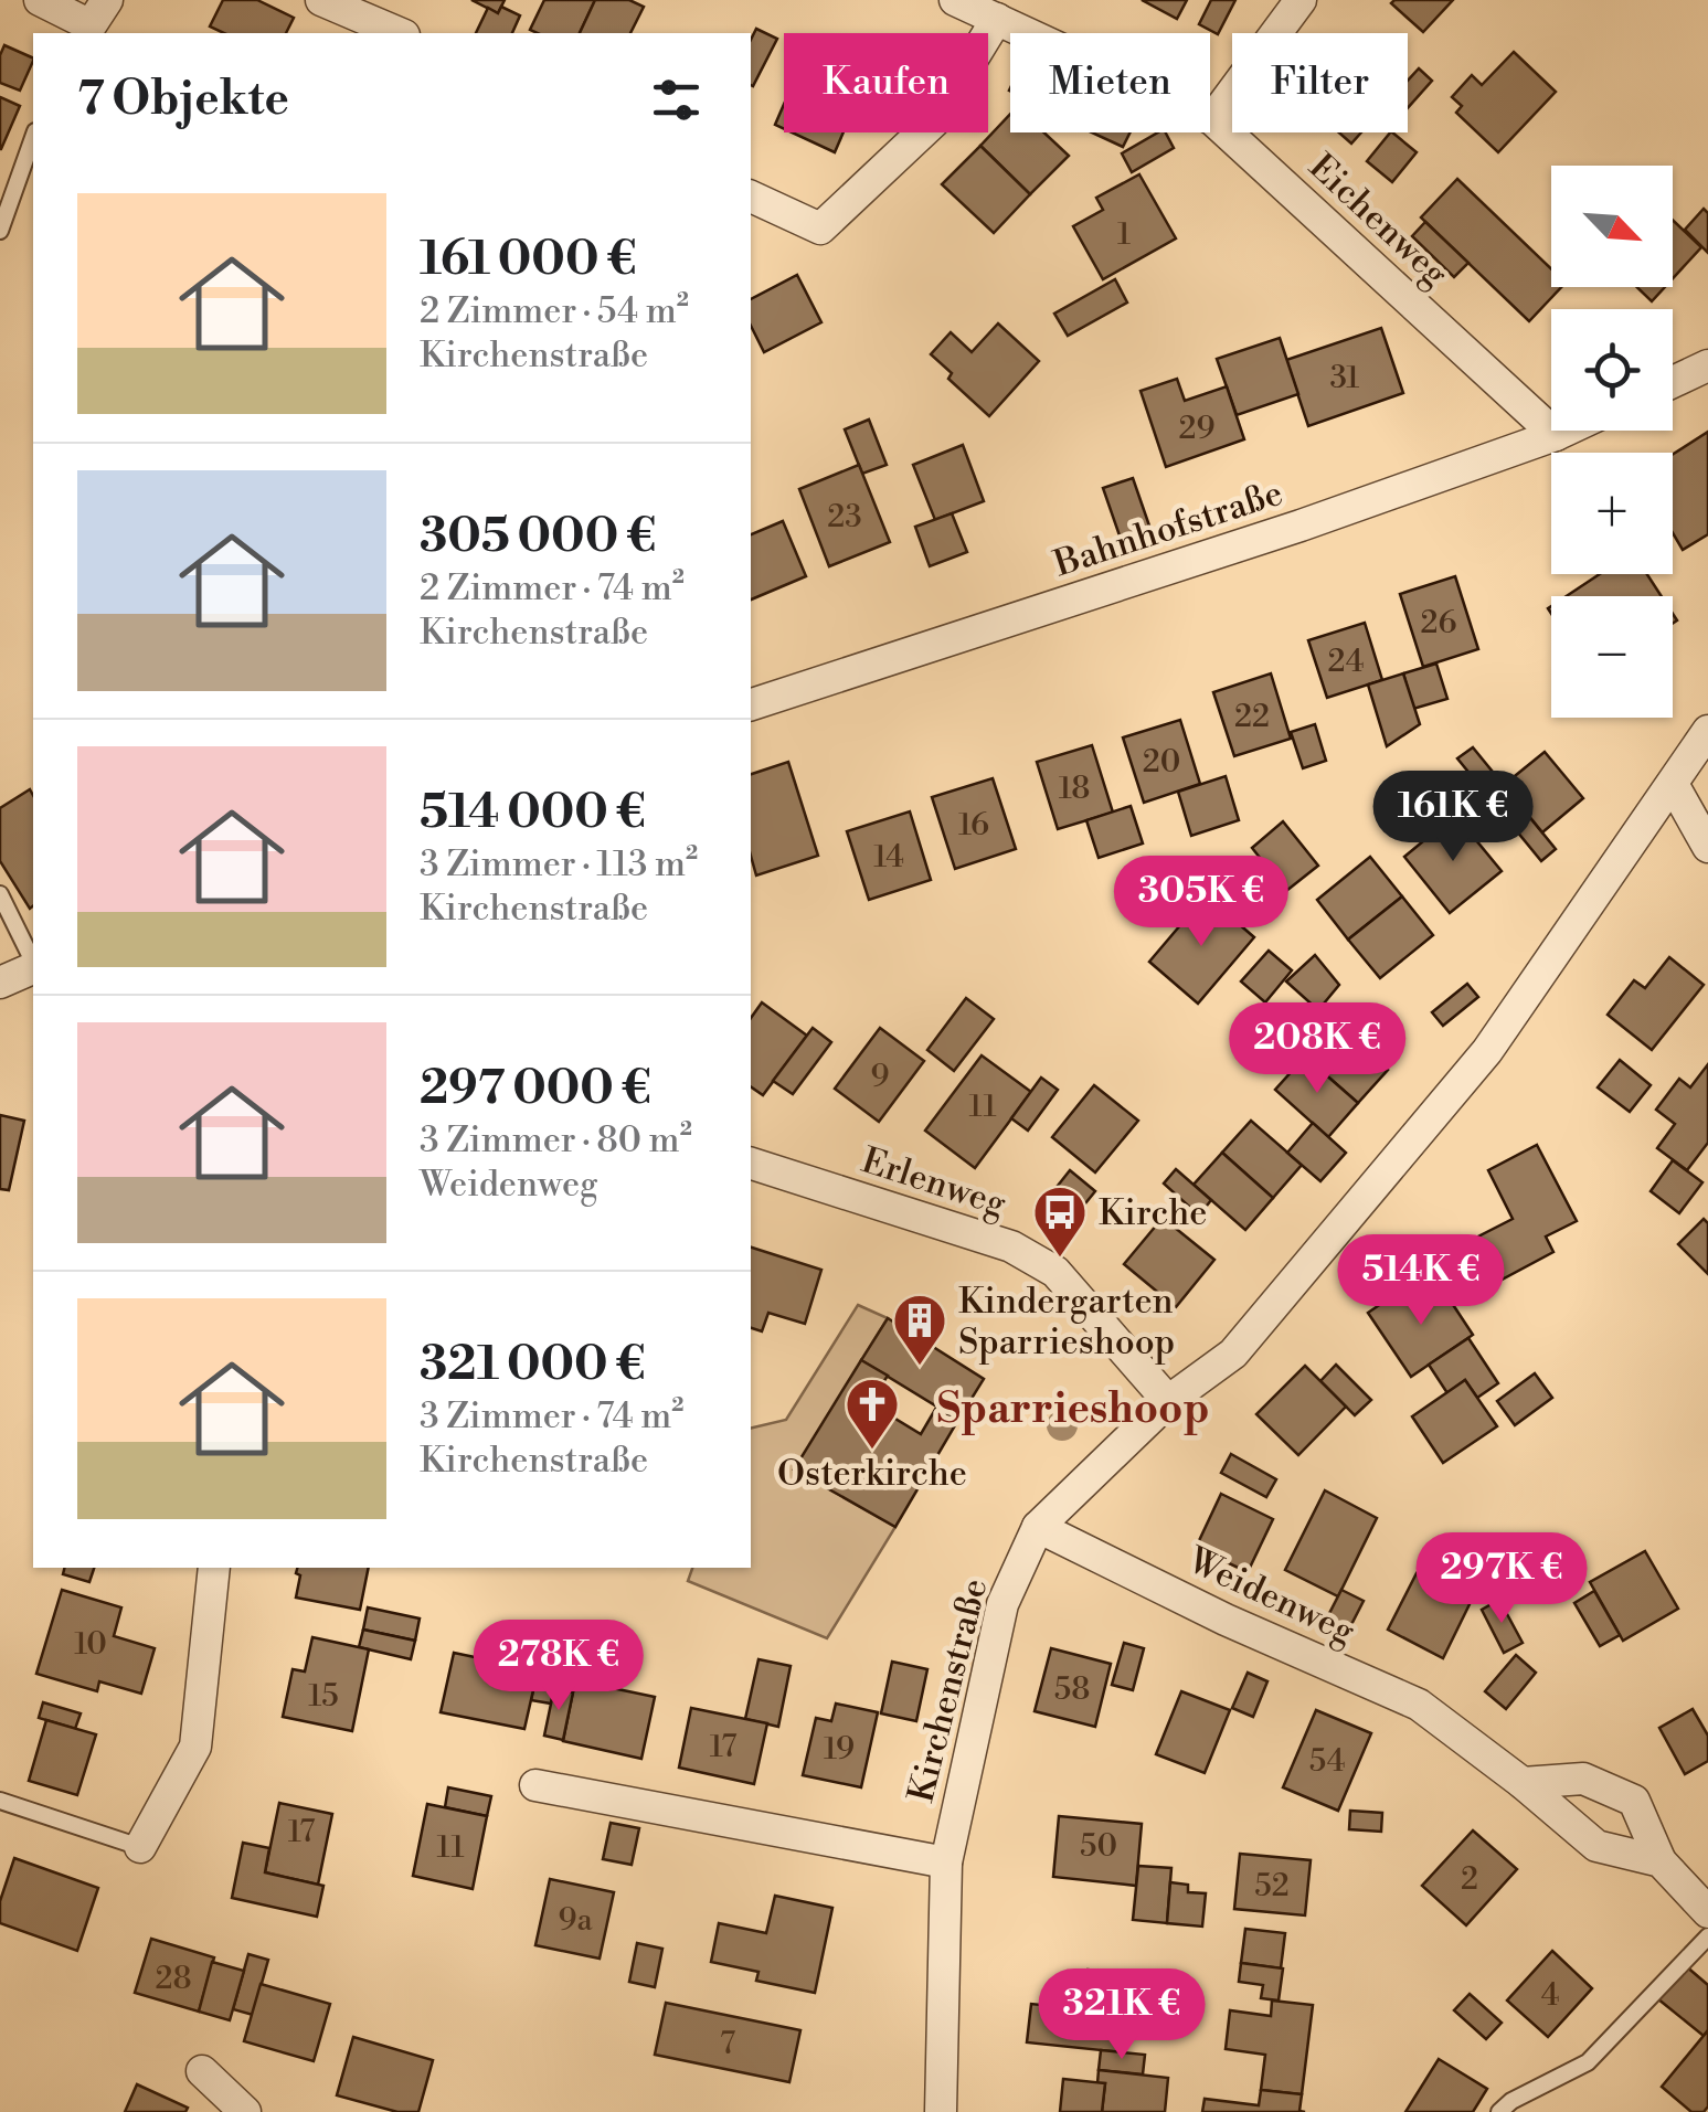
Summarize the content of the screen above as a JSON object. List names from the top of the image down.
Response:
{
  "streets": {
    "street": [
      "Eichenweg",
      "Bahnhofstraße",
      "Erlenweg",
      "Weidenweg",
      "Kirchenstraße"
    ]
  },
  "crossings": [
    ["Eichenweg", "Bahnhofstraße"],
    ["Erlenweg", "Kirchenstraße"],
    ["Weidenweg", "Kirchenstraße"]
  ],
  "districts": ["Sparrieshoop"],
  "places": {
    "bus stop": ["Kirche"],
    "building": ["Kindergarten Sparrieshoop"],
    "church": ["Osterkirche"]
  },
  "house_numbers": [
    "1",
    "31",
    "29",
    "23",
    "26",
    "24",
    "22",
    "20",
    "18",
    "16",
    "14",
    "9",
    "11",
    "10",
    "58",
    "15",
    "17",
    "19",
    "54",
    "17",
    "50",
    "11",
    "2",
    "52",
    "9a",
    "28",
    "4",
    "7"
  ],
  "north": "bottom right",
  "page": {
    "chip": ["Kaufen", "Mieten", "Filter"],
    "heading": "7 Objekte",
    "map_buttons": ["+", "−"],
    "list": [
      {
        "name": "161 000 €",
        "note": "2 Zimmer · 54 m² · Kirchenstraße"
      },
      {
        "name": "305 000 €",
        "note": "2 Zimmer · 74 m² · Kirchenstraße"
      },
      {
        "name": "514 000 €",
        "note": "3 Zimmer · 113 m² · Kirchenstraße"
      },
      {
        "name": "297 000 €",
        "note": "3 Zimmer · 80 m² · Weidenweg"
      },
      {
        "name": "321 000 €",
        "note": "3 Zimmer · 74 m² · Kirchenstraße"
      }
    ],
    "price": [
      "161K €",
      "305K €",
      "208K €",
      "514K €",
      "297K €",
      "278K €",
      "321K €"
    ]
  }
}
